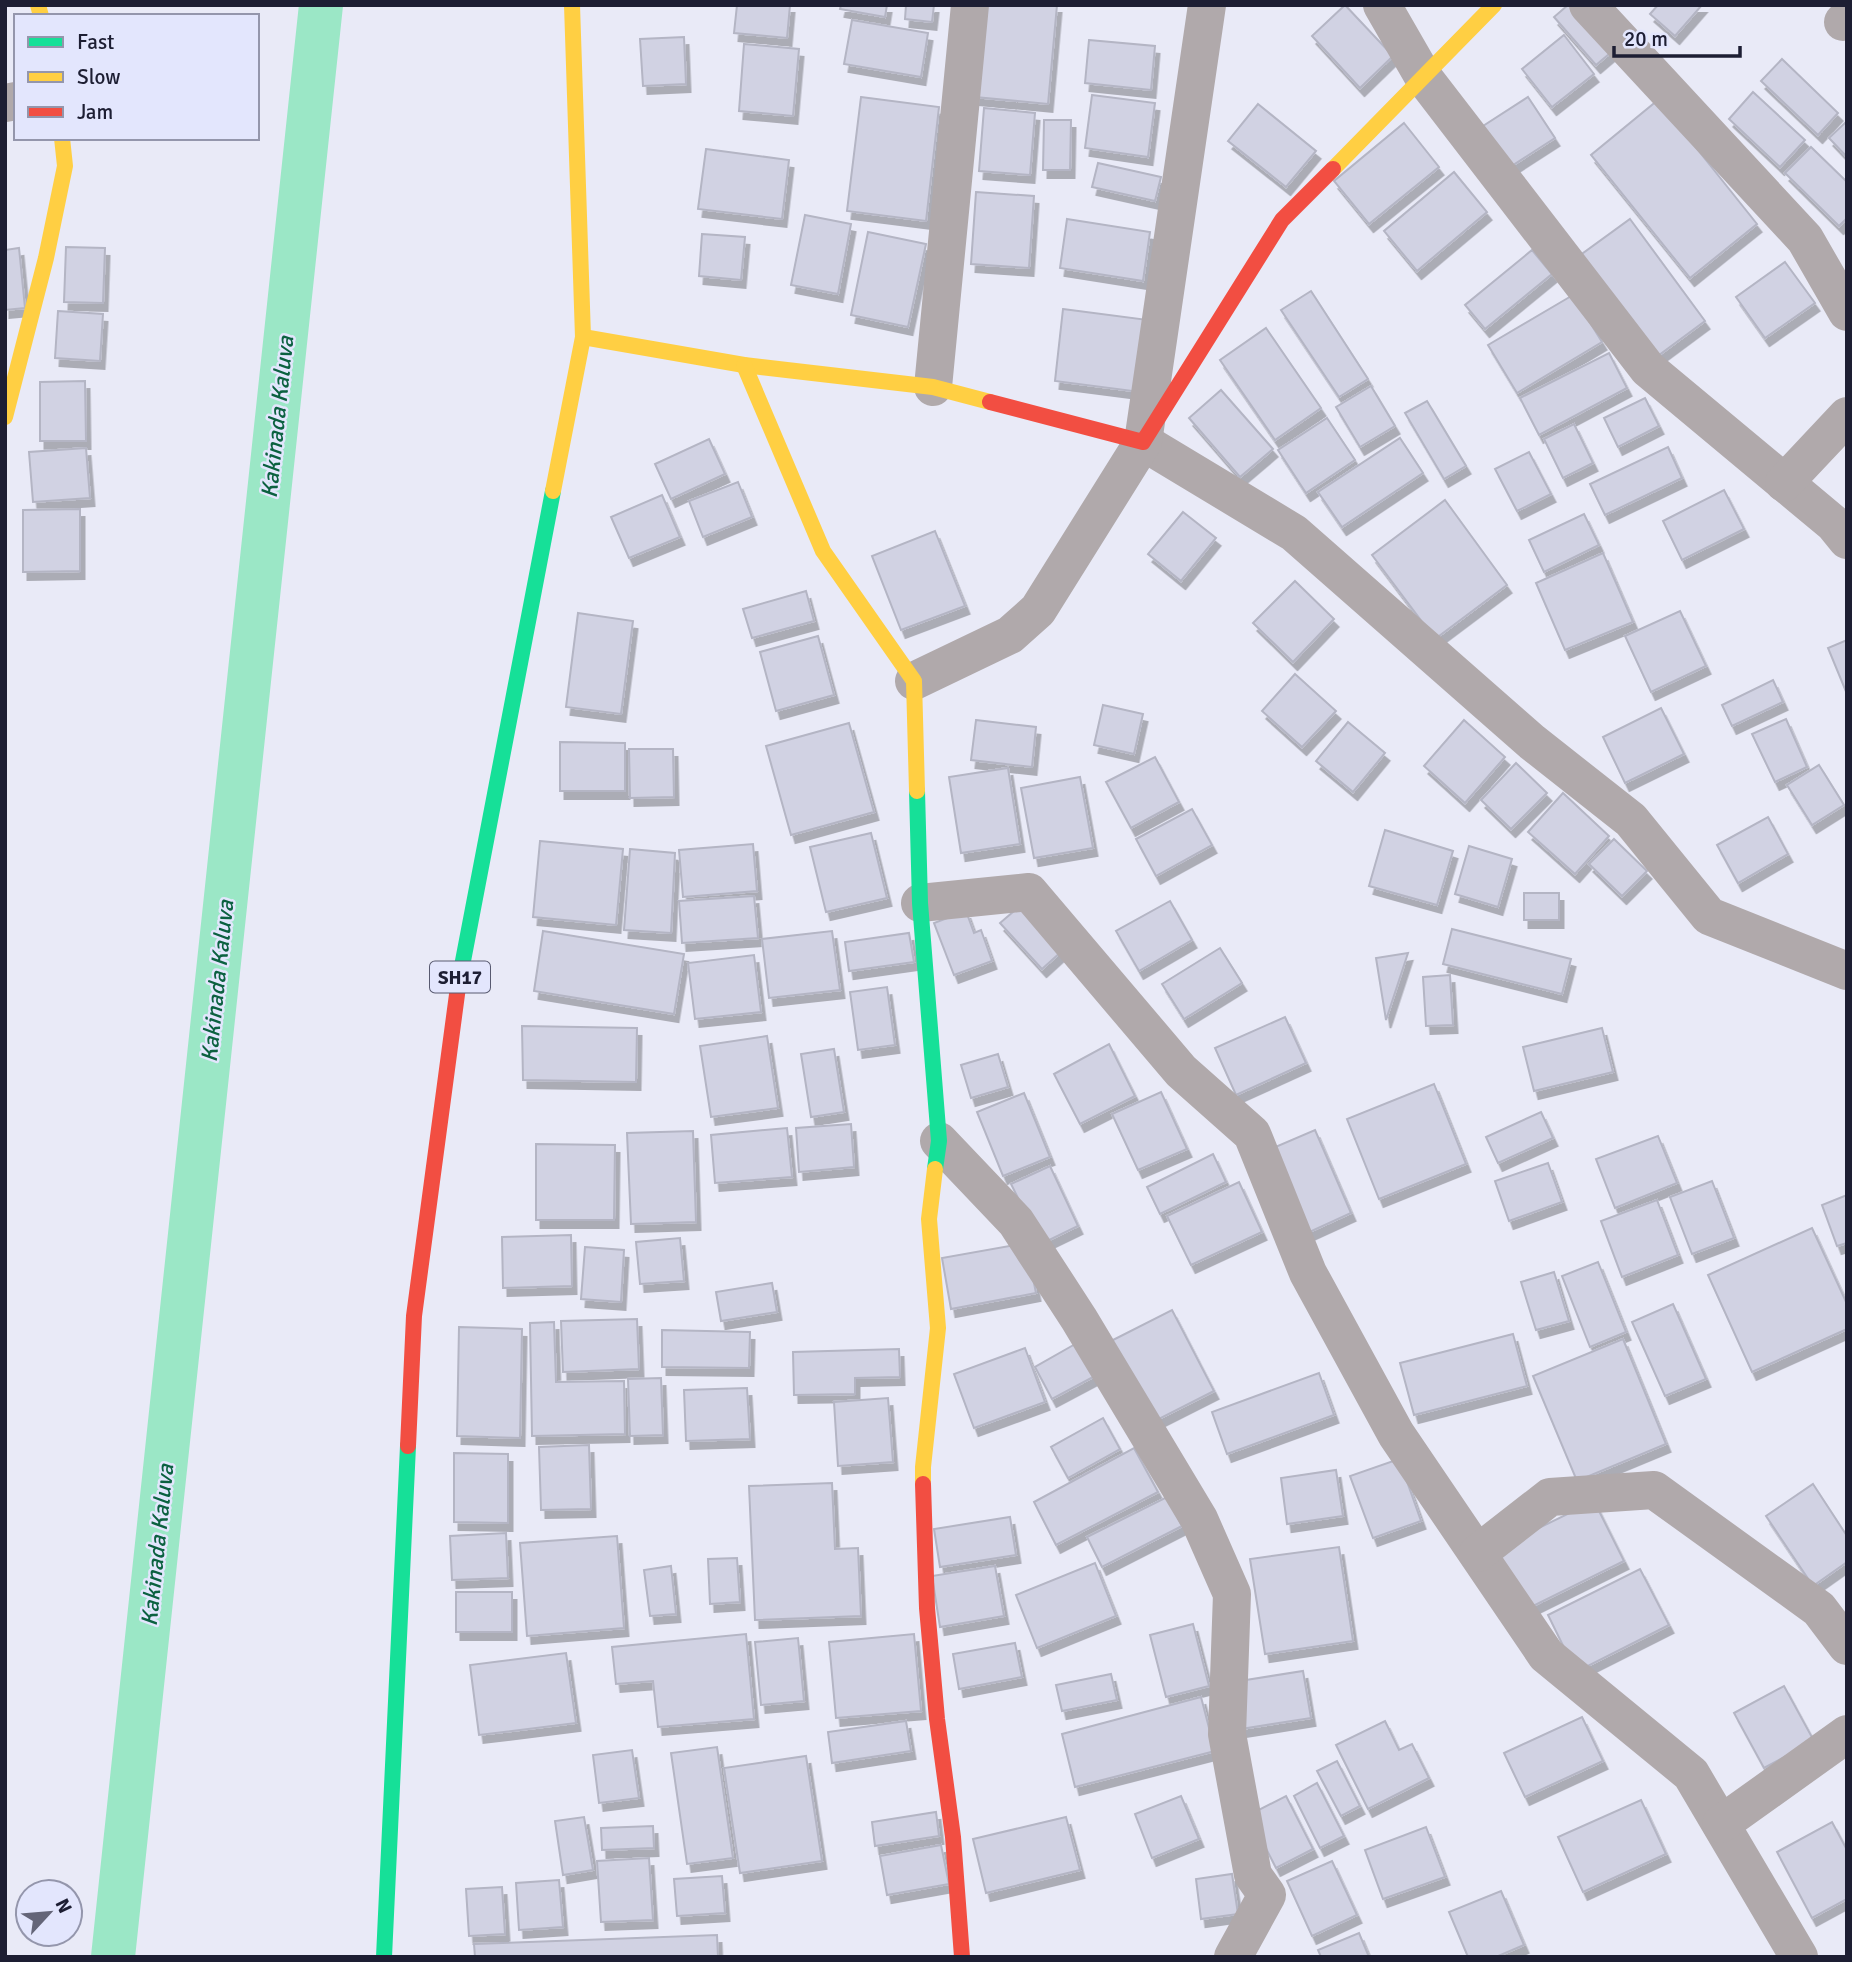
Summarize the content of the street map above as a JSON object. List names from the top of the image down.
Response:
{
  "streets": {
    "main road": ["SH17"]
  },
  "water": ["Kakinada Kaluva"],
  "legend": ["Fast", "Slow", "Jam"],
  "scale_bar": "20 m",
  "north": "top right"
}
